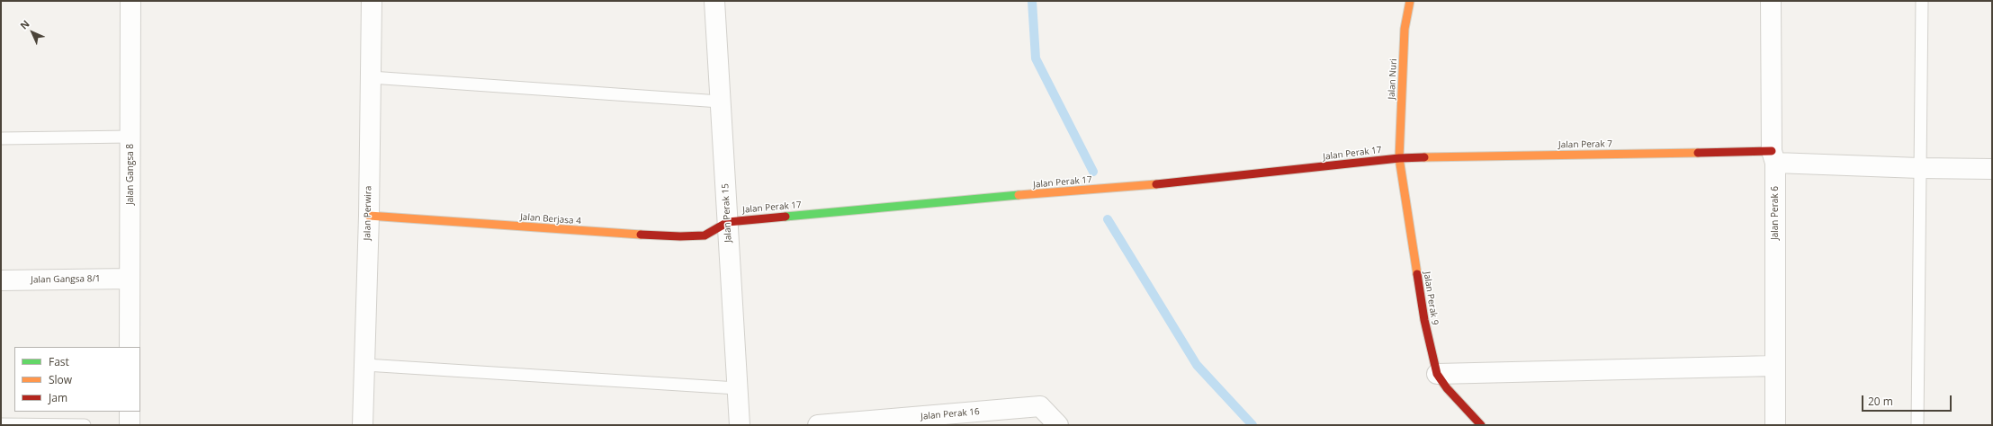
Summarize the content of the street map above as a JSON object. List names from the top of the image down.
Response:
{
  "streets": {
    "street": [
      "Jalan Nuri",
      "Jalan Perak 7",
      "Jalan Perak 17",
      "Jalan Gangsa 8",
      "Jalan Perwira",
      "Jalan Perak 15",
      "Jalan Perak 6",
      "Jalan Berjasa 4",
      "Jalan Gangsa 8/1",
      "Jalan Perak 9",
      "Jalan Perak 16"
    ]
  },
  "crossings": [
    ["Jalan Nuri", "Jalan Perak 7"],
    ["Jalan Nuri", "Jalan Perak 17"],
    ["Jalan Nuri", "Jalan Perak 9"],
    ["Jalan Perak 7", "Jalan Perak 17"],
    ["Jalan Perak 7", "Jalan Perak 6"],
    ["Jalan Perak 7", "Jalan Perak 9"],
    ["Jalan Perak 17", "Jalan Perak 15"],
    ["Jalan Perak 17", "Jalan Berjasa 4"],
    ["Jalan Perak 17", "Jalan Perak 9"],
    ["Jalan Gangsa 8", "Jalan Gangsa 8/1"],
    ["Jalan Perwira", "Jalan Berjasa 4"],
    ["Jalan Perak 15", "Jalan Berjasa 4"]
  ],
  "legend": ["Fast", "Slow", "Jam"],
  "scale_bar": "20 m",
  "north": "top left"
}
